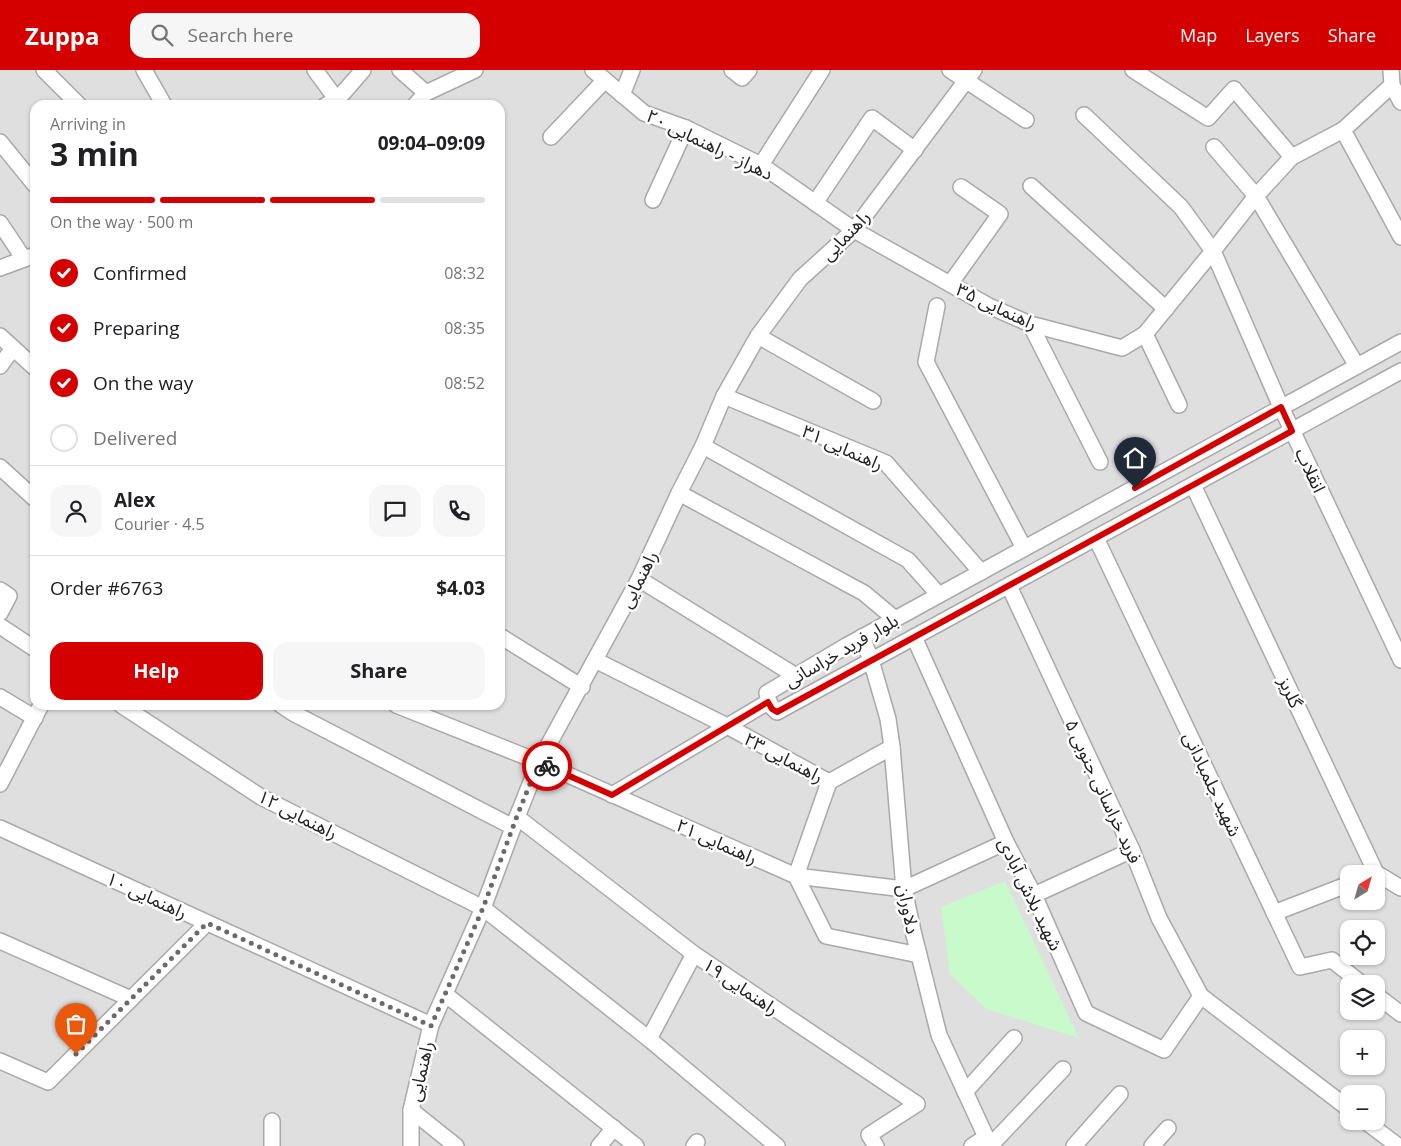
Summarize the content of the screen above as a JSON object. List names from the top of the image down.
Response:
{
  "streets": {
    "street": [
      "دهراز - راهنمایی ۲۰",
      "راهنمایی",
      "راهنمایی ۳۵",
      "راهنمایی ۳۱",
      "انقلاب",
      "بلوار فرید خراسانی",
      "گلریز",
      "راهنمایی ۲۳",
      "شهید جلمبادانی",
      "فرید خراسانی جنوبی ۵",
      "راهنمایی ۱۲",
      "راهنمایی ۲۱",
      "شهید بلاش آبادی",
      "راهنمایی ۱۰",
      "دلاوران",
      "راهنمایی ۱۹"
    ]
  },
  "crossings": [
    ["دهراز - راهنمایی ۲۰", "راهنمایی"],
    ["دهراز - راهنمایی ۲۰", "راهنمایی ۳۵"],
    ["راهنمایی", "راهنمایی ۳۵"],
    ["راهنمایی", "راهنمایی ۳۱"],
    ["راهنمایی", "راهنمایی ۲۳"],
    ["راهنمایی", "راهنمایی ۱۲"],
    ["راهنمایی", "راهنمایی ۲۱"],
    ["راهنمایی", "راهنمایی ۱۰"],
    ["راهنمایی", "راهنمایی ۱۹"],
    ["راهنمایی ۳۵", "انقلاب"],
    ["راهنمایی ۳۱", "بلوار فرید خراسانی"],
    ["انقلاب", "بلوار فرید خراسانی"],
    ["بلوار فرید خراسانی", "گلریز"],
    ["بلوار فرید خراسانی", "شهید جلمبادانی"],
    ["بلوار فرید خراسانی", "فرید خراسانی جنوبی ۵"],
    ["بلوار فرید خراسانی", "شهید بلاش آبادی"],
    ["بلوار فرید خراسانی", "دلاوران"],
    ["راهنمایی ۲۳", "دلاوران"],
    ["فرید خراسانی جنوبی ۵", "شهید بلاش آبادی"],
    ["راهنمایی ۲۱", "دلاوران"]
  ],
  "north": "top right",
  "page": {
    "header": "Zuppa",
    "search": "Search here",
    "nav": ["Map", "Layers", "Share"],
    "heading": ["3 min", "Arriving in", "09:04–09:09"],
    "panel": [
      "Alex",
      "Courier · 4.5",
      "Order #6763",
      "$4.03"
    ],
    "bar": "On the way · 500 m",
    "list": [
      ["Confirmed", "08:32"],
      ["Preparing", "08:35"],
      ["On the way", "08:52"],
      "Delivered"
    ],
    "buttons": ["Help", "Share"],
    "map_buttons": ["+", "−"]
  }
}
